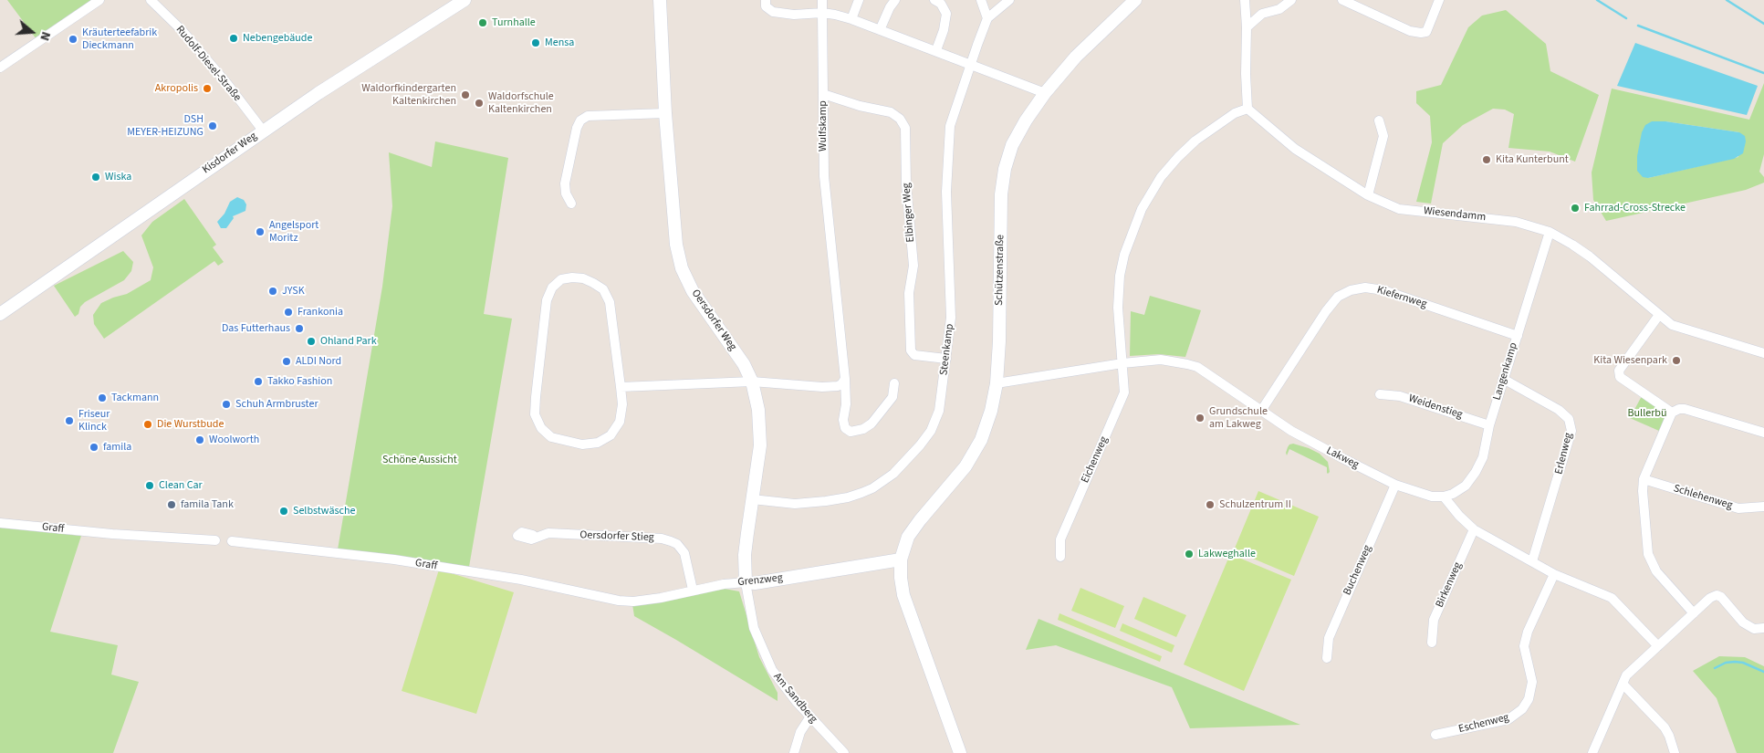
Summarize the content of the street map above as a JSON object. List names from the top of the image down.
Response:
{
  "streets": {
    "street": [
      "Rudolf-Diesel-Straße",
      "Wulfskamp",
      "Kisdorfer Weg",
      "Elbinger Weg",
      "Wiesendamm",
      "Schützenstraße",
      "Kiefernweg",
      "Oersdorfer Weg",
      "Steenkamp",
      "Langenkamp",
      "Weidenstieg",
      "Erlenweg",
      "Lakweg",
      "Eichenweg",
      "Schlehenweg",
      "Graff",
      "Oersdorfer Stieg",
      "Buchenweg",
      "Grenzweg",
      "Birkenweg",
      "Am Sandberg",
      "Eschenweg"
    ]
  },
  "crossings": [
    ["Rudolf-Diesel-Straße", "Kisdorfer Weg"],
    ["Wulfskamp", "Elbinger Weg"],
    ["Elbinger Weg", "Steenkamp"],
    ["Wiesendamm", "Langenkamp"],
    ["Wiesendamm", "Eichenweg"],
    ["Schützenstraße", "Lakweg"],
    ["Schützenstraße", "Grenzweg"],
    ["Kiefernweg", "Langenkamp"],
    ["Kiefernweg", "Lakweg"],
    ["Oersdorfer Weg", "Steenkamp"],
    ["Oersdorfer Weg", "Grenzweg"],
    ["Oersdorfer Weg", "Am Sandberg"],
    ["Langenkamp", "Weidenstieg"],
    ["Langenkamp", "Erlenweg"],
    ["Langenkamp", "Lakweg"],
    ["Lakweg", "Eichenweg"],
    ["Lakweg", "Buchenweg"],
    ["Graff", "Grenzweg"],
    ["Oersdorfer Stieg", "Grenzweg"],
    ["Grenzweg", "Am Sandberg"]
  ],
  "parks": ["Bullerbü", "Schöne Aussicht"],
  "places": [
    "Turnhalle",
    "Nebengebäude",
    "Kräuterteefabrik Dieckmann",
    "Mensa",
    "Akropolis",
    "Waldorfkindergarten Kaltenkirchen",
    "Waldorfschule Kaltenkirchen",
    "DSH MEYER-HEIZUNG",
    "Kita Kunterbunt",
    "Wiska",
    "Fahrrad-Cross-Strecke",
    "Angelsport Moritz",
    "JYSK",
    "Frankonia",
    "Das Futterhaus",
    "Ohland Park",
    "Kita Wiesenpark",
    "ALDI Nord",
    "Takko Fashion",
    "Tackmann",
    "Schuh Armbruster",
    "Grundschule am Lakweg",
    "Friseur Klinck",
    "Die Wurstbude",
    "Woolworth",
    "famila",
    "Clean Car",
    "famila Tank",
    "Schulzentrum II",
    "Selbstwäsche",
    "Lakweghalle"
  ],
  "north": "right"
}
